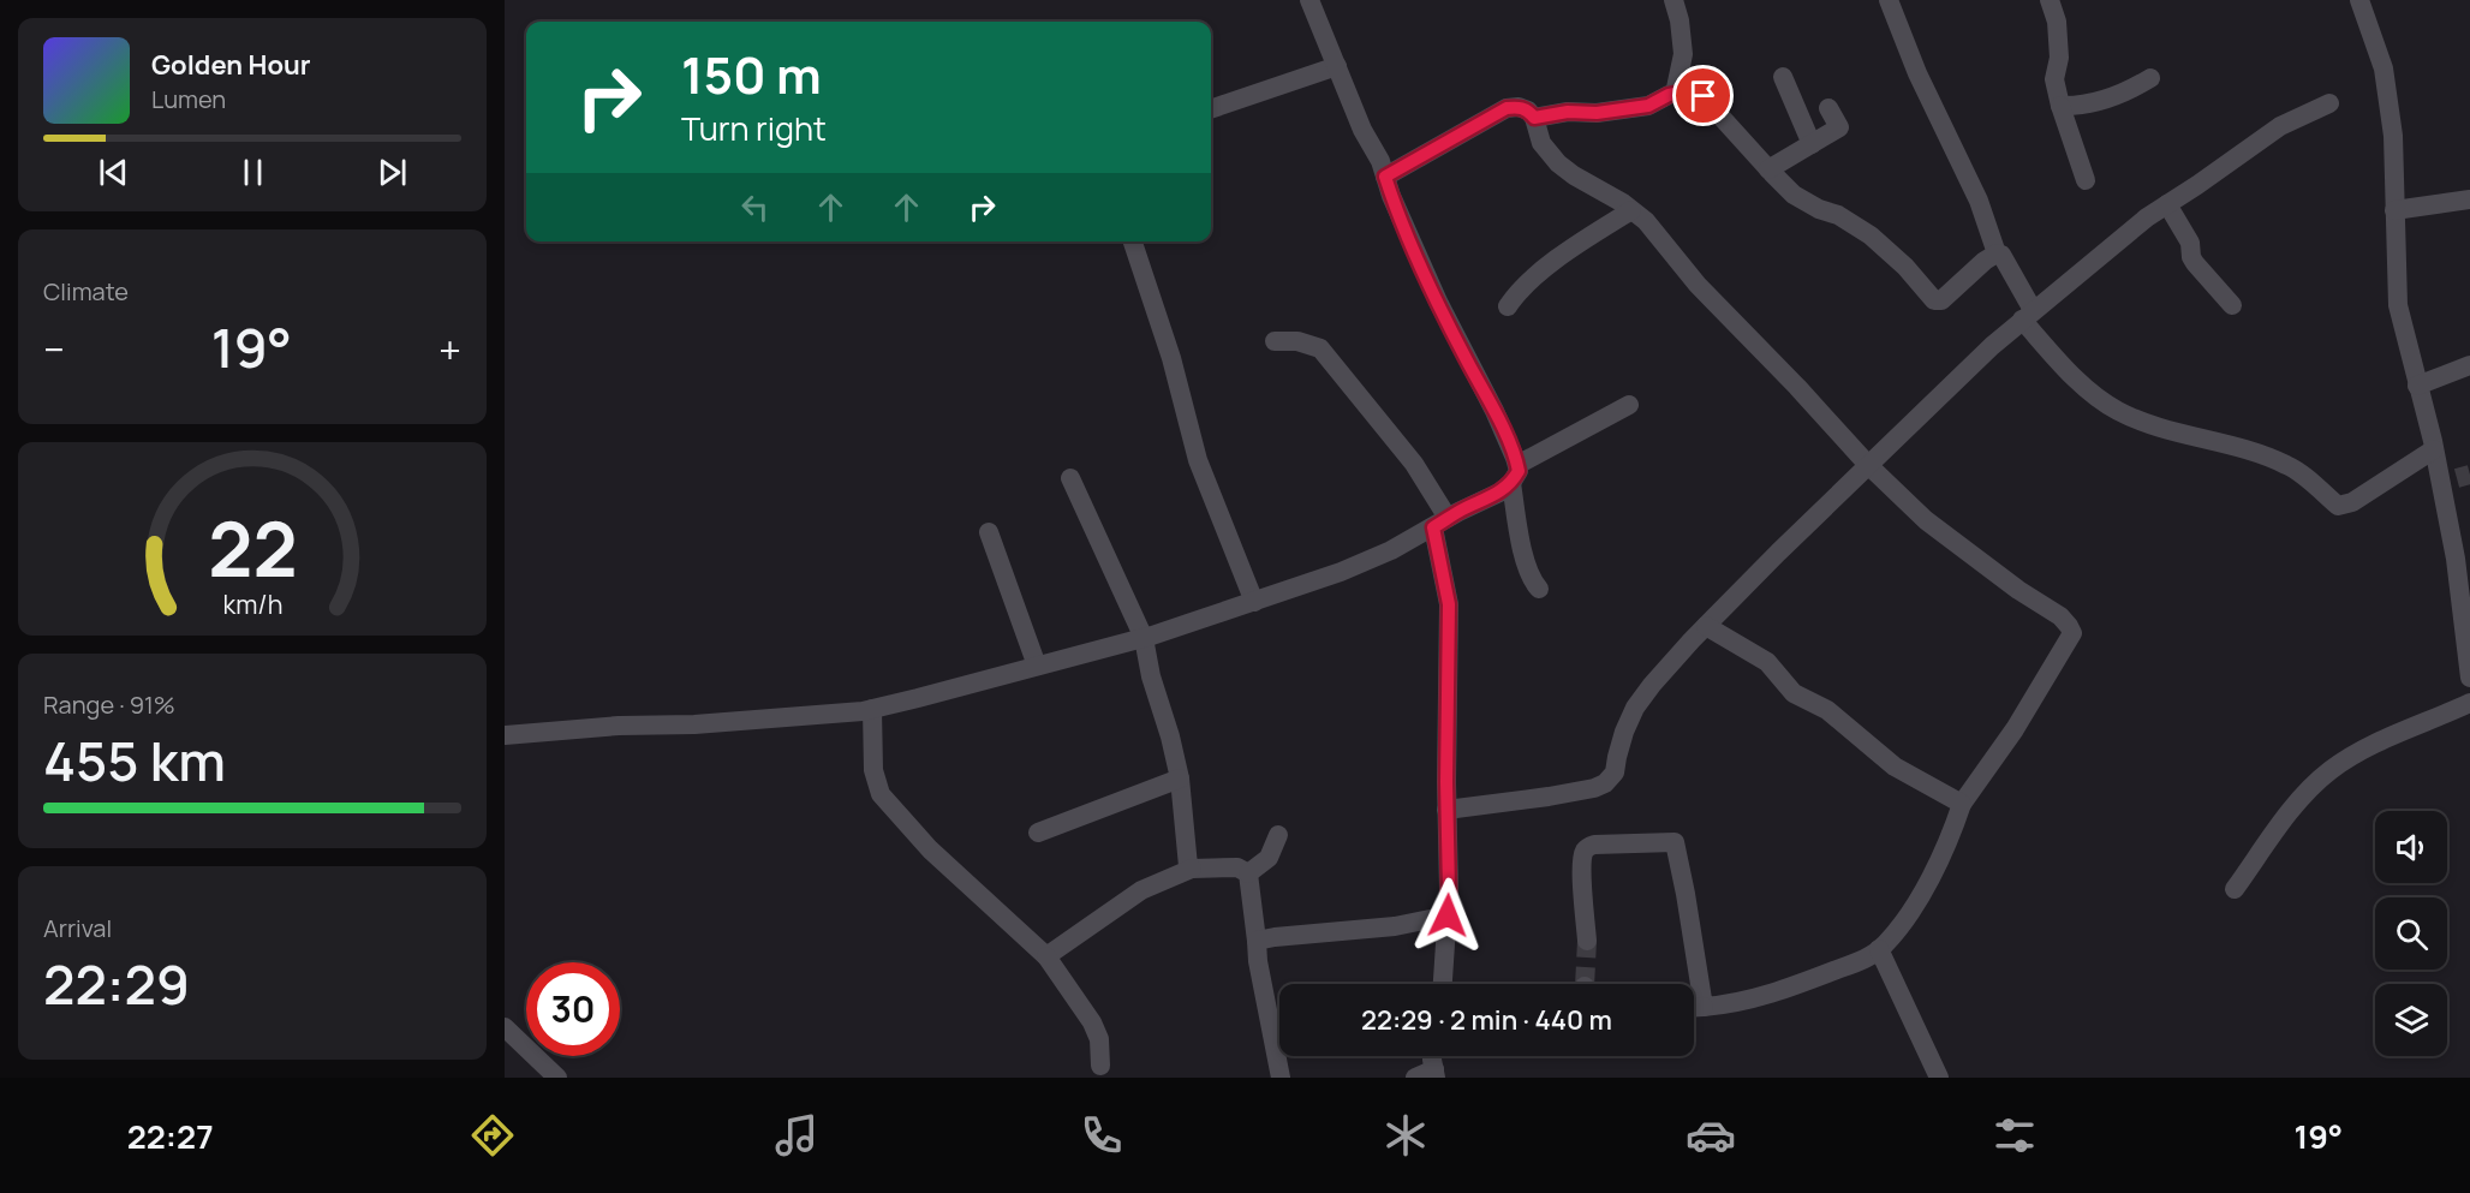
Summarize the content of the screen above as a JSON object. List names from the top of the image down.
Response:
{
  "page": {
    "turn": ["150 m", "Turn right"],
    "song": ["Golden Hour", "Lumen"],
    "tile": [
      "Climate",
      ["Range · 91%", "455 km"],
      ["Arrival", "22:29"]
    ],
    "heat": ["−", "19°", "+"],
    "limit": "30",
    "trip": "22:29 · 2 min · 440 m",
    "tabs": ["22:27", "19°"],
    "gauge": ["22", "km/h"]
  }
}
